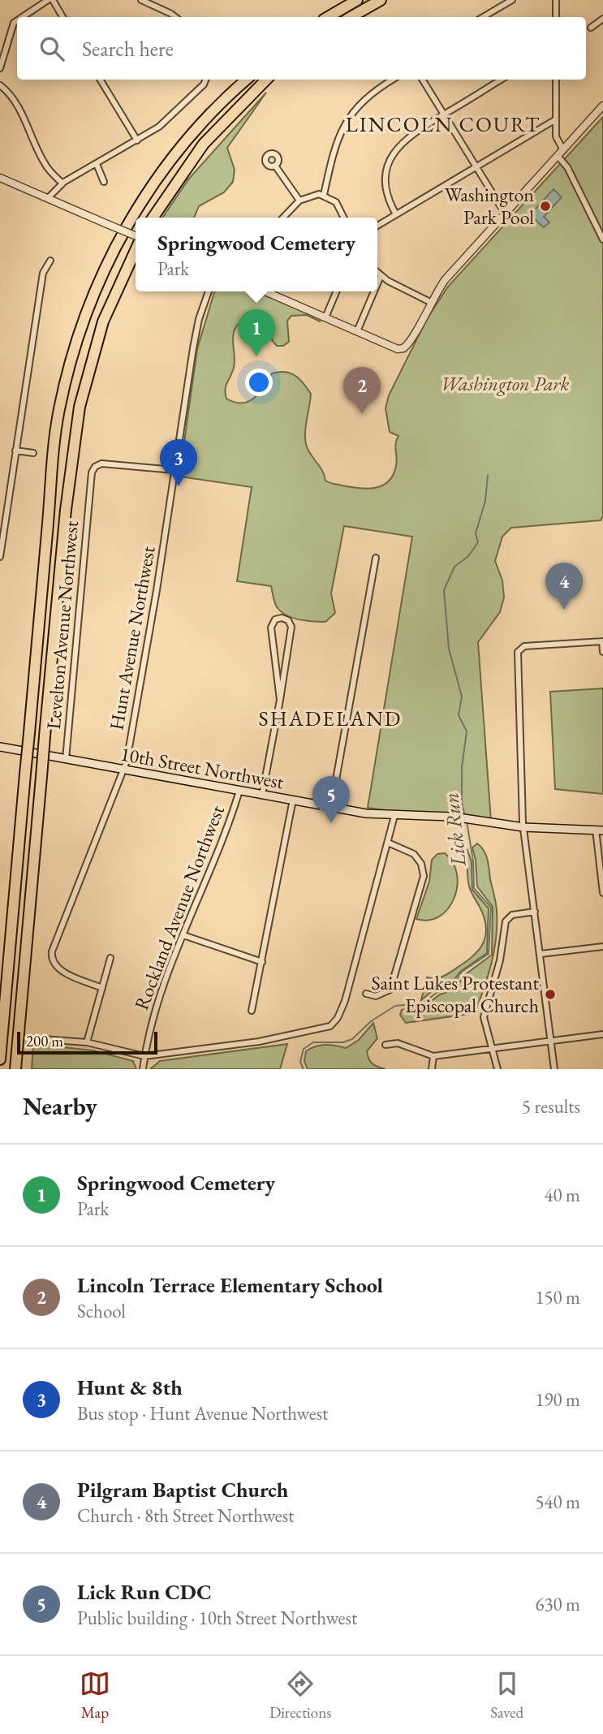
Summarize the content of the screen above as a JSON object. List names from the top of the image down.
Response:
{
  "streets": {
    "main road": ["10th Street Northwest"],
    "street": ["Levelton Avenue Northwest", "Hunt Avenue Northwest", "Rockland Avenue Northwest"]
  },
  "crossings": [
    ["Levelton Avenue Northwest", "Hunt Avenue Northwest"],
    ["Levelton Avenue Northwest", "10th Street Northwest"],
    ["Hunt Avenue Northwest", "10th Street Northwest"],
    ["10th Street Northwest", "Rockland Avenue Northwest"]
  ],
  "districts": ["LINCOLN COURT", "SHADELAND"],
  "water": ["Lick Run"],
  "parks": ["Washington Park"],
  "places": ["Washington Park Pool", "Saint Lukes Protestant Episcopal Church"],
  "scale_bar": "200 m",
  "page": {
    "search": "Search here",
    "popup": ["Springwood Cemetery", "Park"],
    "pins": [
      "1",
      "2",
      "3",
      "4",
      "5"
    ],
    "scale": "200 m",
    "heading": ["Nearby", "5 results"],
    "list": [
      {
        "mark": "1",
        "name": "Springwood Cemetery",
        "note": "Park",
        "value": "40 m"
      },
      {
        "mark": "2",
        "name": "Lincoln Terrace Elementary School",
        "note": "School",
        "value": "150 m"
      },
      {
        "mark": "3",
        "name": "Hunt & 8th",
        "note": "Bus stop · Hunt Avenue Northwest",
        "value": "190 m"
      },
      {
        "mark": "4",
        "name": "Pilgram Baptist Church",
        "note": "Church · 8th Street Northwest",
        "value": "540 m"
      },
      {
        "mark": "5",
        "name": "Lick Run CDC",
        "note": "Public building · 10th Street Northwest",
        "value": "630 m"
      }
    ],
    "nav": ["Map", "Directions", "Saved"]
  }
}
